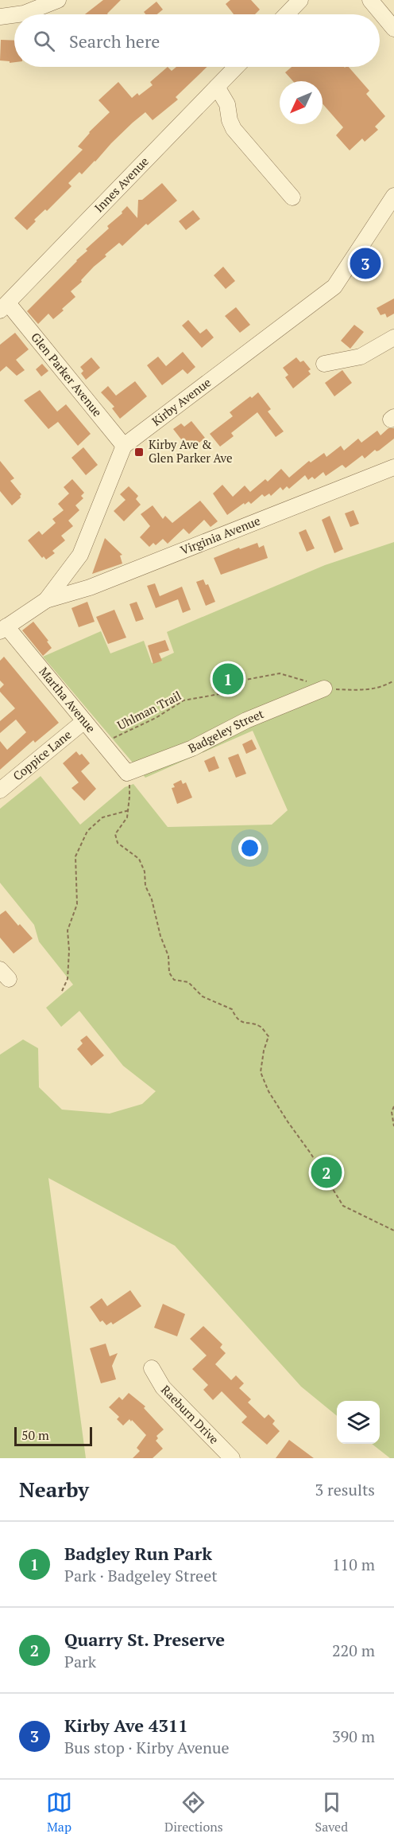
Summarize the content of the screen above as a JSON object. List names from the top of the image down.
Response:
{
  "streets": {
    "street": [
      "Innes Avenue",
      "Glen Parker Avenue",
      "Kirby Avenue",
      "Virginia Avenue",
      "Martha Avenue",
      "Badgeley Street",
      "Coppice Lane",
      "Raeburn Drive"
    ],
    "path": ["Uhlman Trail"]
  },
  "crossings": [
    ["Innes Avenue", "Glen Parker Avenue"],
    ["Glen Parker Avenue", "Kirby Avenue"],
    ["Martha Avenue", "Uhlman Trail"],
    ["Martha Avenue", "Badgeley Street"],
    ["Martha Avenue", "Coppice Lane"],
    ["Uhlman Trail", "Badgeley Street"]
  ],
  "places": {
    "transit": ["Kirby Ave & Glen Parker Ave"]
  },
  "scale_bar": "50 m",
  "north": "bottom left",
  "page": {
    "search": "Search here",
    "pins": ["3", "1", "2"],
    "scale": "50 m",
    "heading": ["Nearby", "3 results"],
    "list": [
      {
        "mark": "1",
        "name": "Badgley Run Park",
        "note": "Park · Badgeley Street",
        "value": "110 m"
      },
      {
        "mark": "2",
        "name": "Quarry St. Preserve",
        "note": "Park",
        "value": "220 m"
      },
      {
        "mark": "3",
        "name": "Kirby Ave 4311",
        "note": "Bus stop · Kirby Avenue",
        "value": "390 m"
      }
    ],
    "nav": ["Map", "Directions", "Saved"]
  }
}
